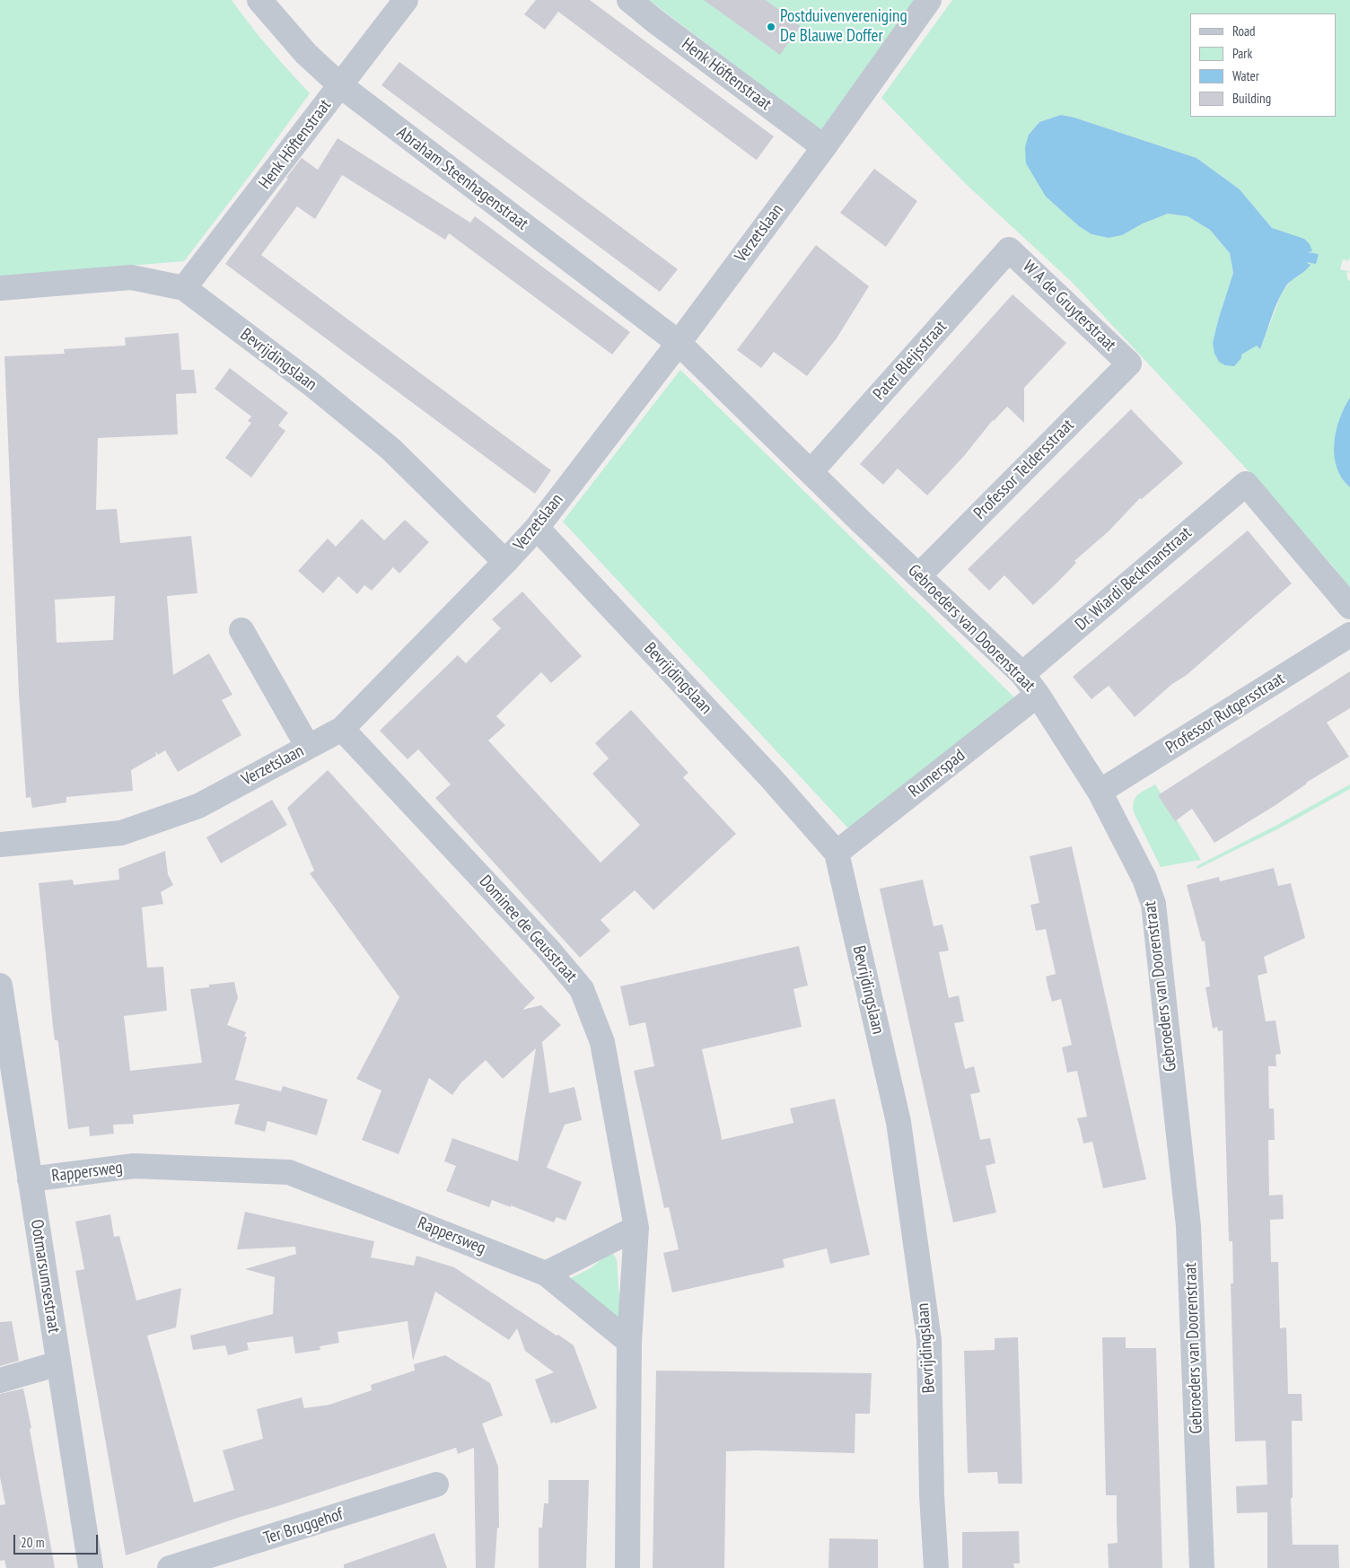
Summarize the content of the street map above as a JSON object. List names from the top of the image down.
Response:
{
  "streets": {
    "street": [
      "Henk Höftenstraat",
      "Abraham Steenhagenstraat",
      "Verzetslaan",
      "W A de Gruyterstraat",
      "Bevrijdingslaan",
      "Pater Bleijsstraat",
      "Professor Teldersstraat",
      "Dr. Wiardi Beckmanstraat",
      "Gebroeders van Doorenstraat",
      "Professor Rutgersstraat",
      "Rumerspad",
      "Dominee de Geusstraat",
      "Rappersweg",
      "Ootmarsumsestraat",
      "Ter Bruggehof"
    ]
  },
  "crossings": [
    ["Henk Höftenstraat", "Abraham Steenhagenstraat"],
    ["Henk Höftenstraat", "Verzetslaan"],
    ["Henk Höftenstraat", "Bevrijdingslaan"],
    ["Abraham Steenhagenstraat", "Verzetslaan"],
    ["Abraham Steenhagenstraat", "Gebroeders van Doorenstraat"],
    ["Verzetslaan", "Bevrijdingslaan"],
    ["Verzetslaan", "Gebroeders van Doorenstraat"],
    ["Verzetslaan", "Dominee de Geusstraat"],
    ["W A de Gruyterstraat", "Pater Bleijsstraat"],
    ["W A de Gruyterstraat", "Professor Teldersstraat"],
    ["Bevrijdingslaan", "Rumerspad"],
    ["Pater Bleijsstraat", "Gebroeders van Doorenstraat"],
    ["Professor Teldersstraat", "Gebroeders van Doorenstraat"],
    ["Dr. Wiardi Beckmanstraat", "Gebroeders van Doorenstraat"],
    ["Gebroeders van Doorenstraat", "Professor Rutgersstraat"],
    ["Gebroeders van Doorenstraat", "Rumerspad"],
    ["Dominee de Geusstraat", "Rappersweg"],
    ["Rappersweg", "Ootmarsumsestraat"]
  ],
  "places": ["Postduivenvereniging De Blauwe Doffer"],
  "legend": [
    "Road",
    "Park",
    "Water",
    "Building"
  ],
  "scale_bar": "20 m"
}
